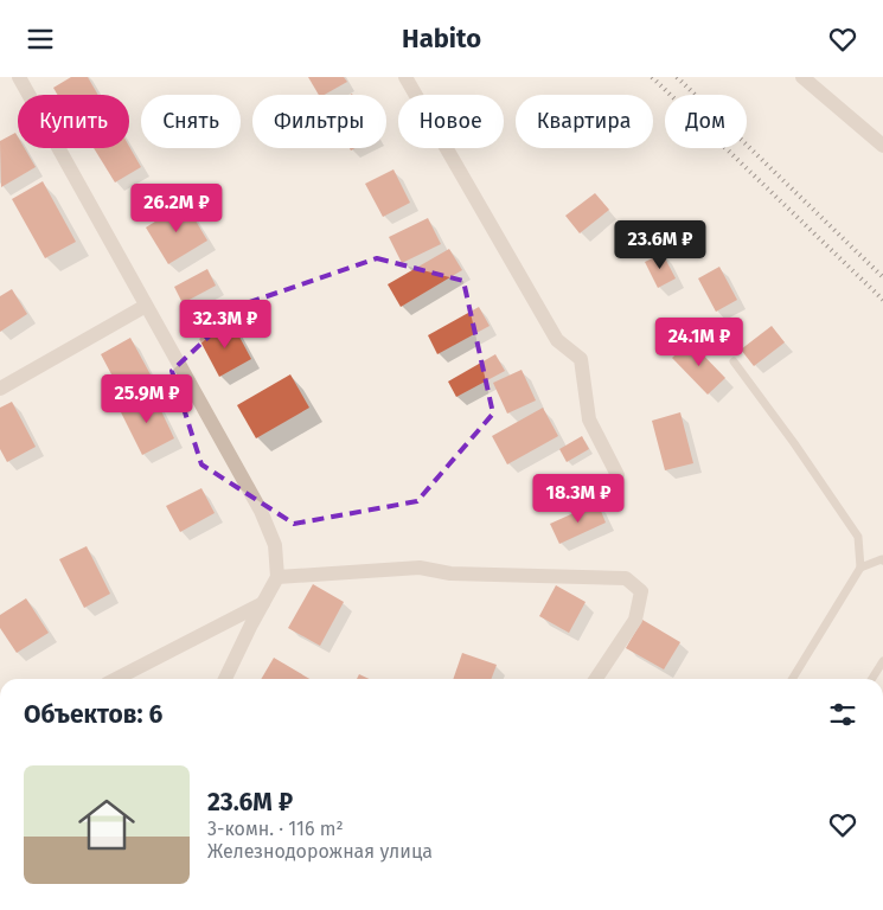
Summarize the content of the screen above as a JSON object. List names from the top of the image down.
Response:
{
  "page": {
    "header": "Habito",
    "chip": [
      "Купить",
      "Снять",
      "Фильтры",
      "Новое",
      "Квартира",
      "Дом"
    ],
    "price": [
      "26.2M ₽",
      "23.6M ₽",
      "32.3M ₽",
      "24.1M ₽",
      "25.9M ₽",
      "18.3M ₽"
    ],
    "heading": "Объектов: 6",
    "list": [
      {
        "name": "23.6M ₽",
        "note": "3-комн. · 116 m² · Железнодорожная улица"
      }
    ]
  }
}
